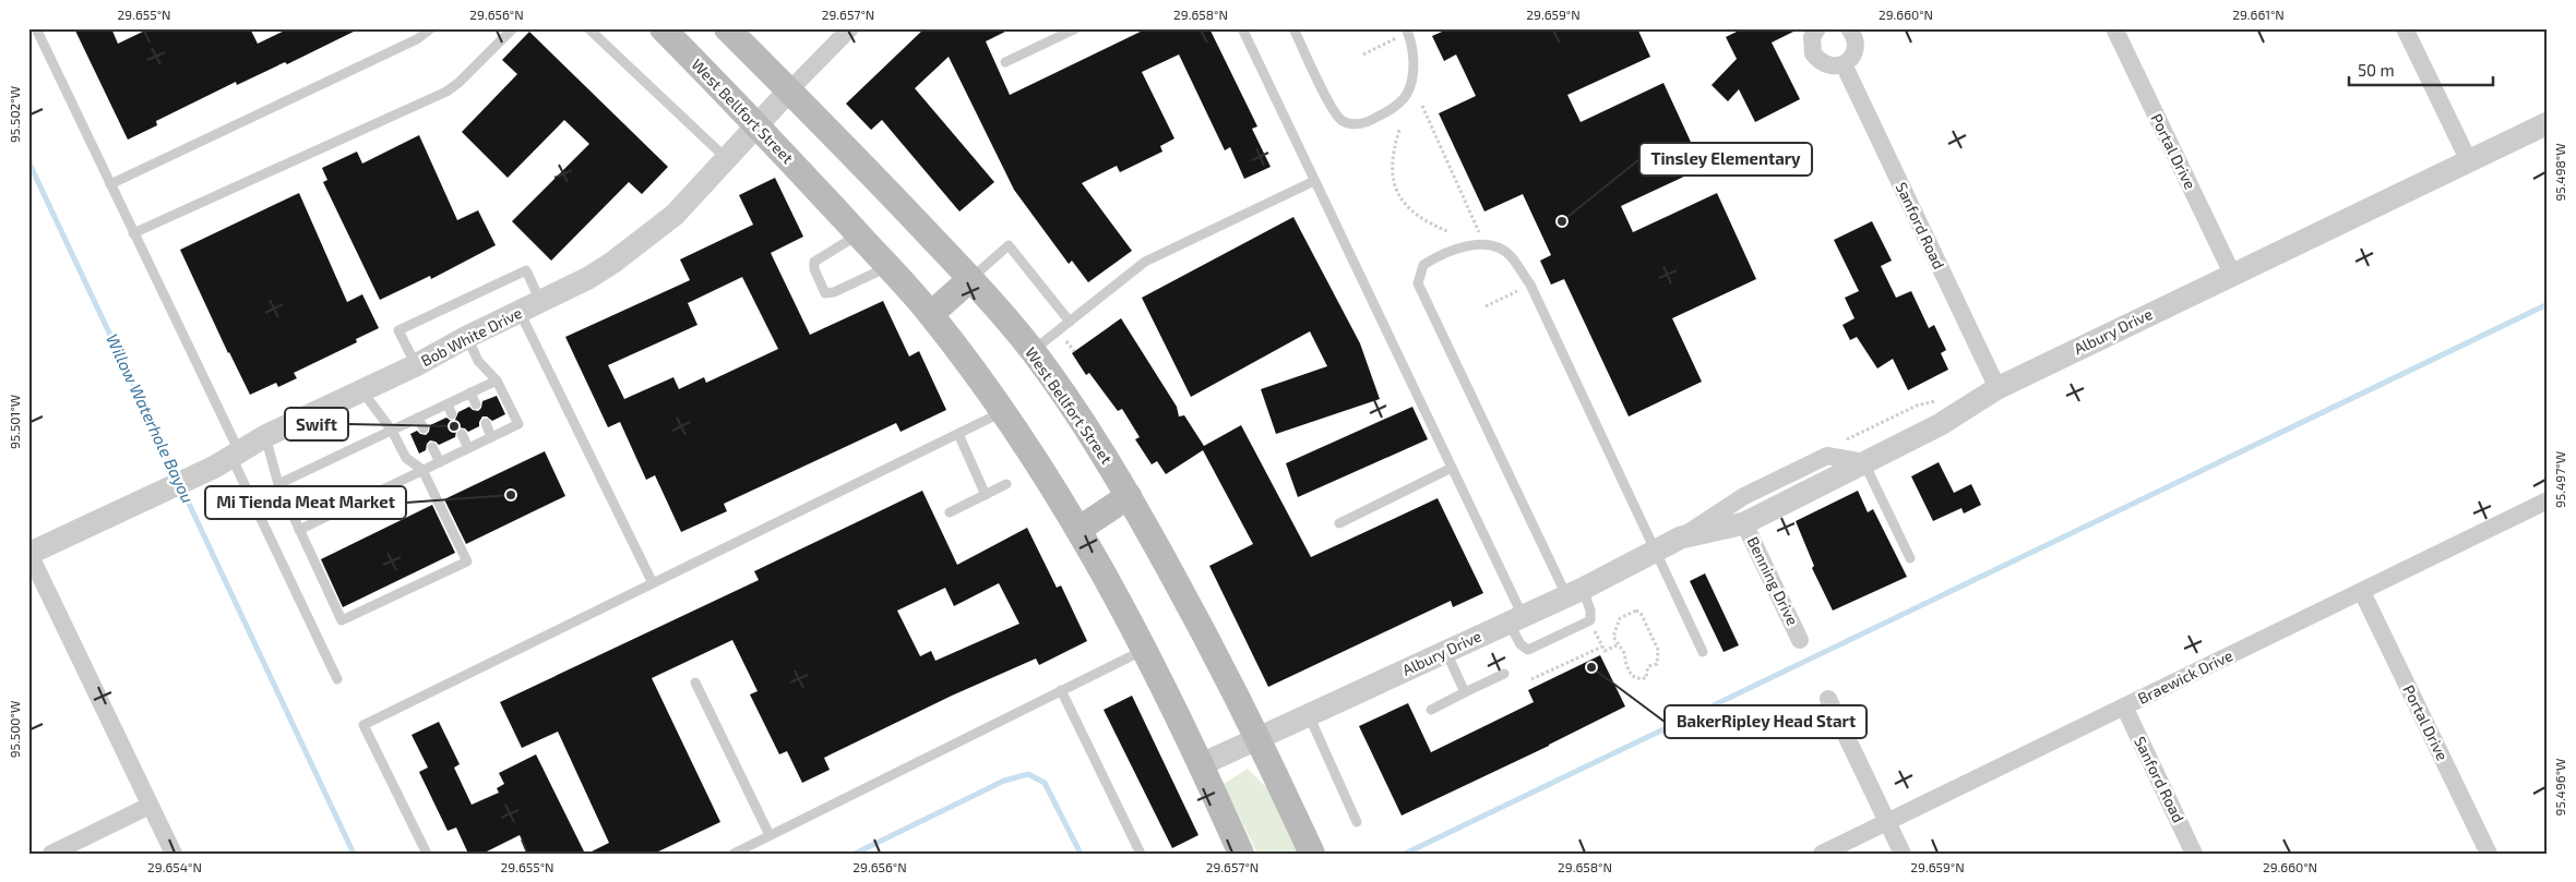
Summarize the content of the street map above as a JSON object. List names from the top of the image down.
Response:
{
  "streets": {
    "main road": ["West Bellfort Street"],
    "street": [
      "Portal Drive",
      "Sanford Road",
      "Albury Drive",
      "Bob White Drive",
      "Benning Drive",
      "Braewick Drive"
    ]
  },
  "crossings": [
    ["West Bellfort Street", "Albury Drive"],
    ["West Bellfort Street", "Bob White Drive"],
    ["Portal Drive", "Albury Drive"],
    ["Portal Drive", "Braewick Drive"],
    ["Sanford Road", "Albury Drive"],
    ["Sanford Road", "Braewick Drive"],
    ["Albury Drive", "Benning Drive"]
  ],
  "water": ["Willow Waterhole Bayou"],
  "places": [
    "Tinsley Elementary",
    "Swift",
    "Mi Tienda Meat Market",
    "BakerRipley Head Start"
  ],
  "scale_bar": "50 m",
  "coordinates": [
    "29.655°N",
    "29.656°N",
    "29.657°N",
    "29.658°N",
    "29.659°N",
    "29.660°N",
    "29.661°N",
    "95.502°W",
    "95.498°W",
    "95.501°W",
    "95.497°W",
    "95.500°W",
    "95.496°W",
    "29.654°N"
  ]
}
